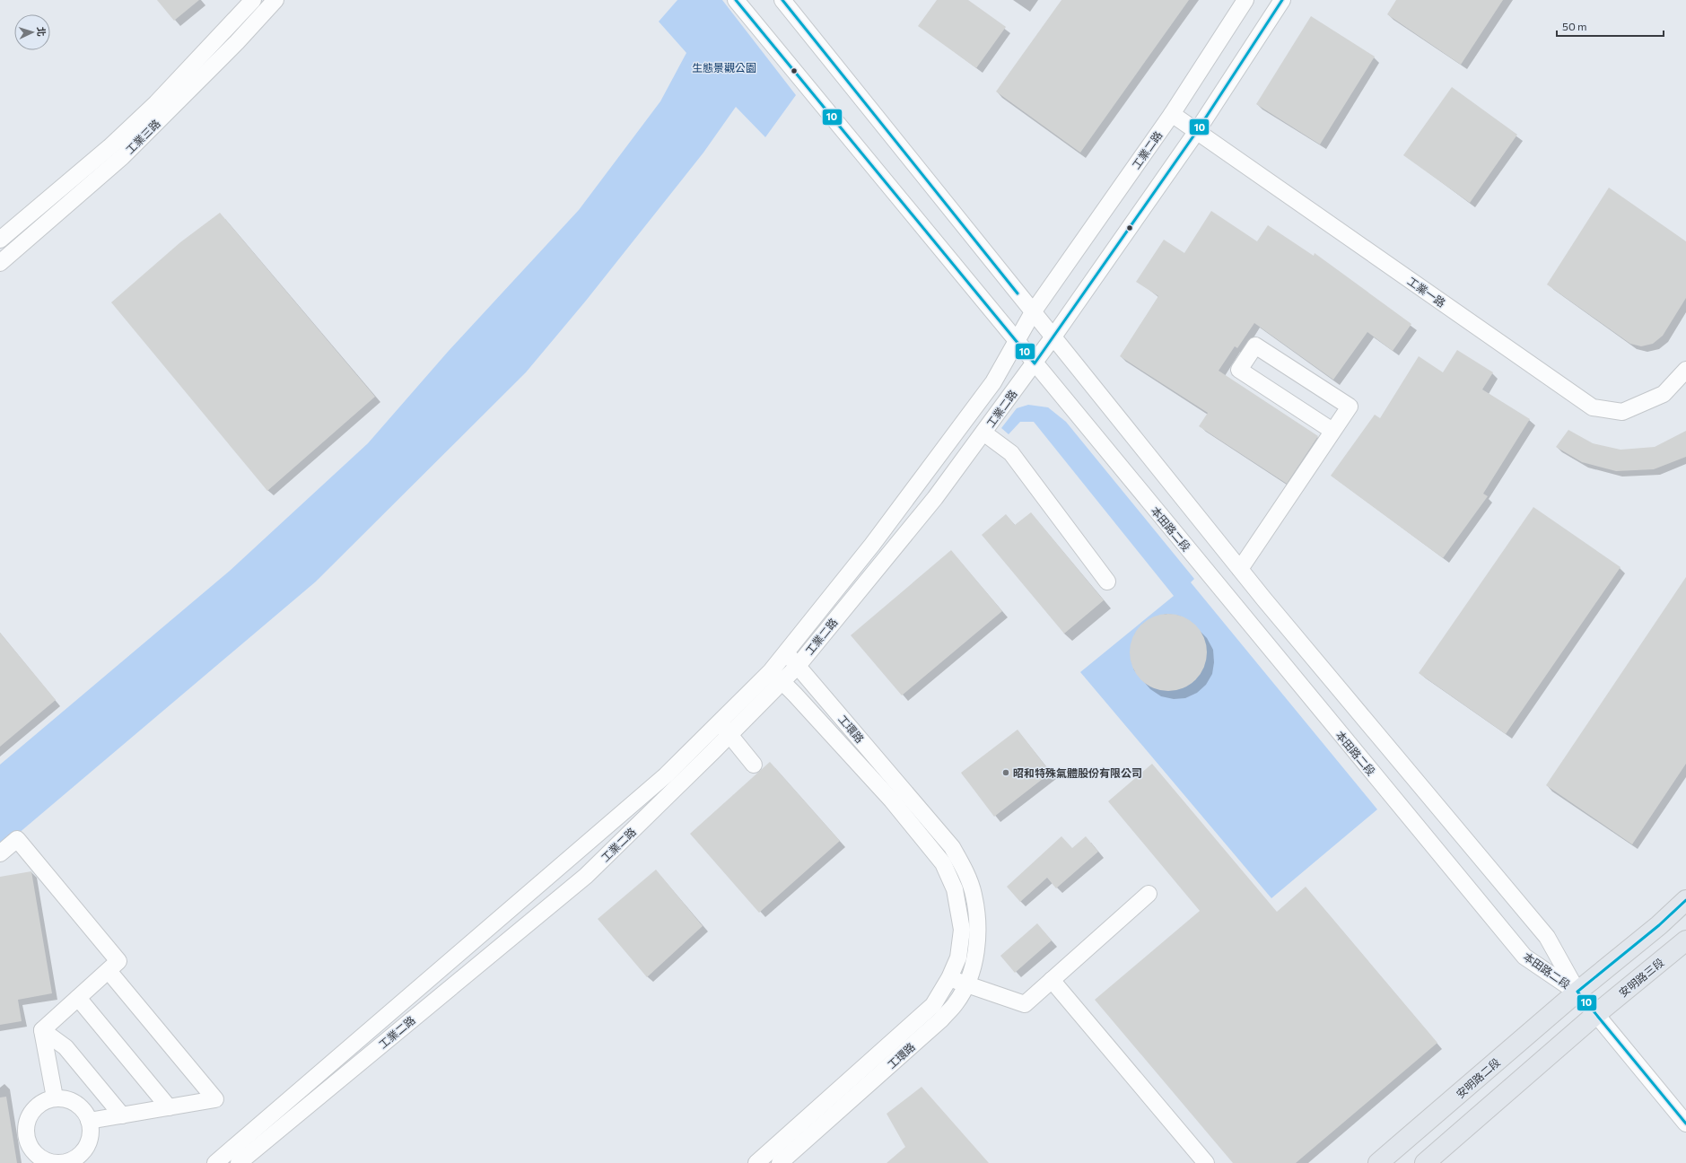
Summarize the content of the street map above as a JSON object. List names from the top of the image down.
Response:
{
  "streets": {
    "main road": ["安明路三段", "安明路二段"],
    "street": [
      "工業三路",
      "工業二路",
      "工業一路",
      "本田路二段",
      "工環路"
    ]
  },
  "crossings": [
    ["工業二路", "工業一路"],
    ["工業二路", "本田路二段"],
    ["工業二路", "工環路"],
    ["本田路二段", "安明路二段"]
  ],
  "parks": ["生態景觀公園"],
  "places": ["昭和特殊氣體股份有限公司"],
  "lines": ["transit line 10"],
  "scale_bar": "50 m",
  "north": "right"
}
